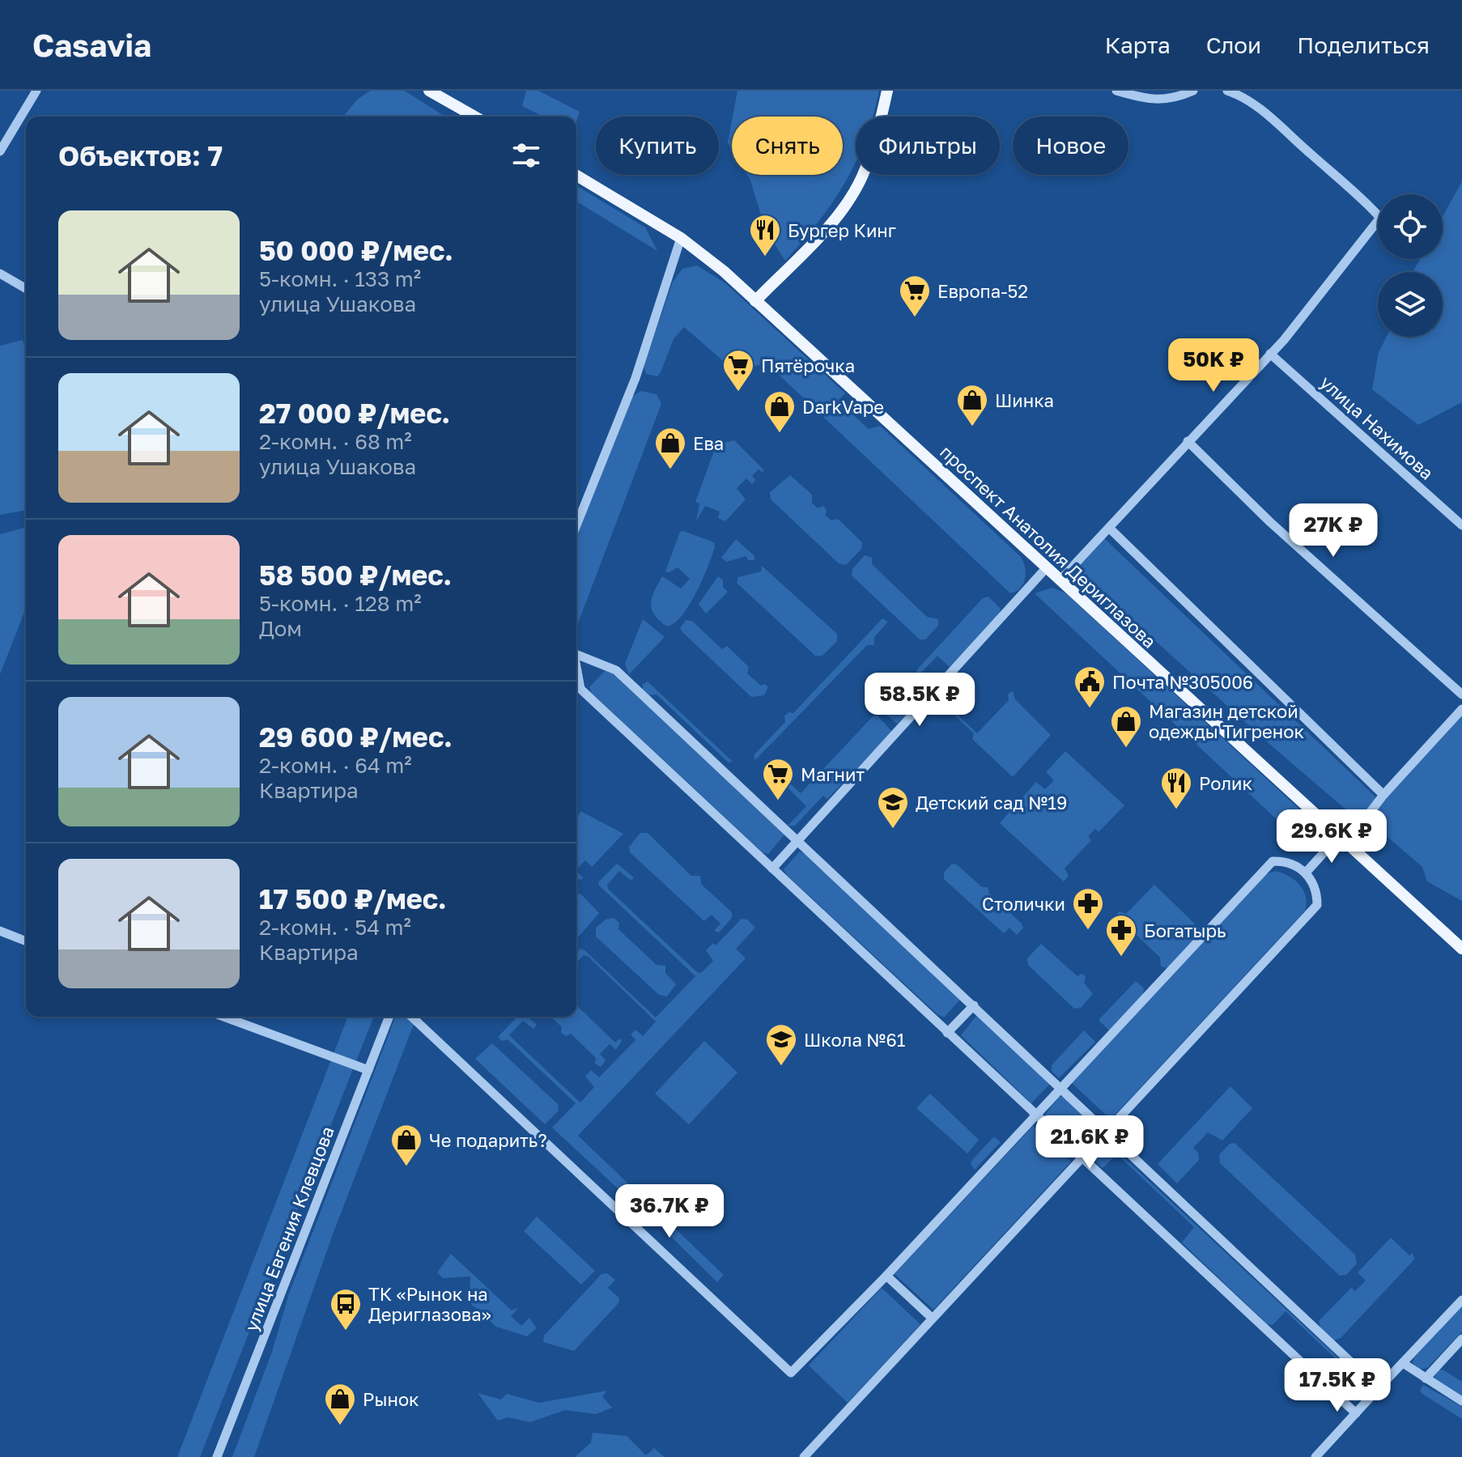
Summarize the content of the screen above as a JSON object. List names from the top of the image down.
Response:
{
  "streets": {
    "main road": ["проспект Анатолия Дериглазова"],
    "street": ["улица Нахимова", "улица Евгения Клевцова"]
  },
  "places": {
    "restaurant": ["Бургер Кинг", "Ролик"],
    "supermarket": ["Европа-52", "Пятёрочка", "Магнит"],
    "shop": [
      "Шинка",
      "DarkVape",
      "Ева",
      "Магазин детской одежды Тигренок",
      "Че подарить?",
      "Рынок"
    ],
    "public building": ["Почта №305006"],
    "school or university": ["Детский сад №19", "Школа №61"],
    "pharmacy": ["Столички", "Богатырь"],
    "bus stop": ["ТК «Рынок на Дериглазова»"]
  },
  "page": {
    "header": "Casavia",
    "nav": ["Карта", "Слои", "Поделиться"],
    "chip": [
      "Купить",
      "Снять",
      "Фильтры",
      "Новое"
    ],
    "heading": "Объектов: 7",
    "list": [
      {
        "name": "50 000 ₽/мес.",
        "note": "5-комн. · 133 m² · улица Ушакова"
      },
      {
        "name": "27 000 ₽/мес.",
        "note": "2-комн. · 68 m² · улица Ушакова"
      },
      {
        "name": "58 500 ₽/мес.",
        "note": "5-комн. · 128 m² · Дом"
      },
      {
        "name": "29 600 ₽/мес.",
        "note": "2-комн. · 64 m² · Квартира"
      },
      {
        "name": "17 500 ₽/мес.",
        "note": "2-комн. · 54 m² · Квартира"
      }
    ],
    "price": [
      "50K ₽",
      "27K ₽",
      "58.5K ₽",
      "29.6K ₽",
      "21.6K ₽",
      "36.7K ₽",
      "17.5K ₽"
    ]
  }
}
